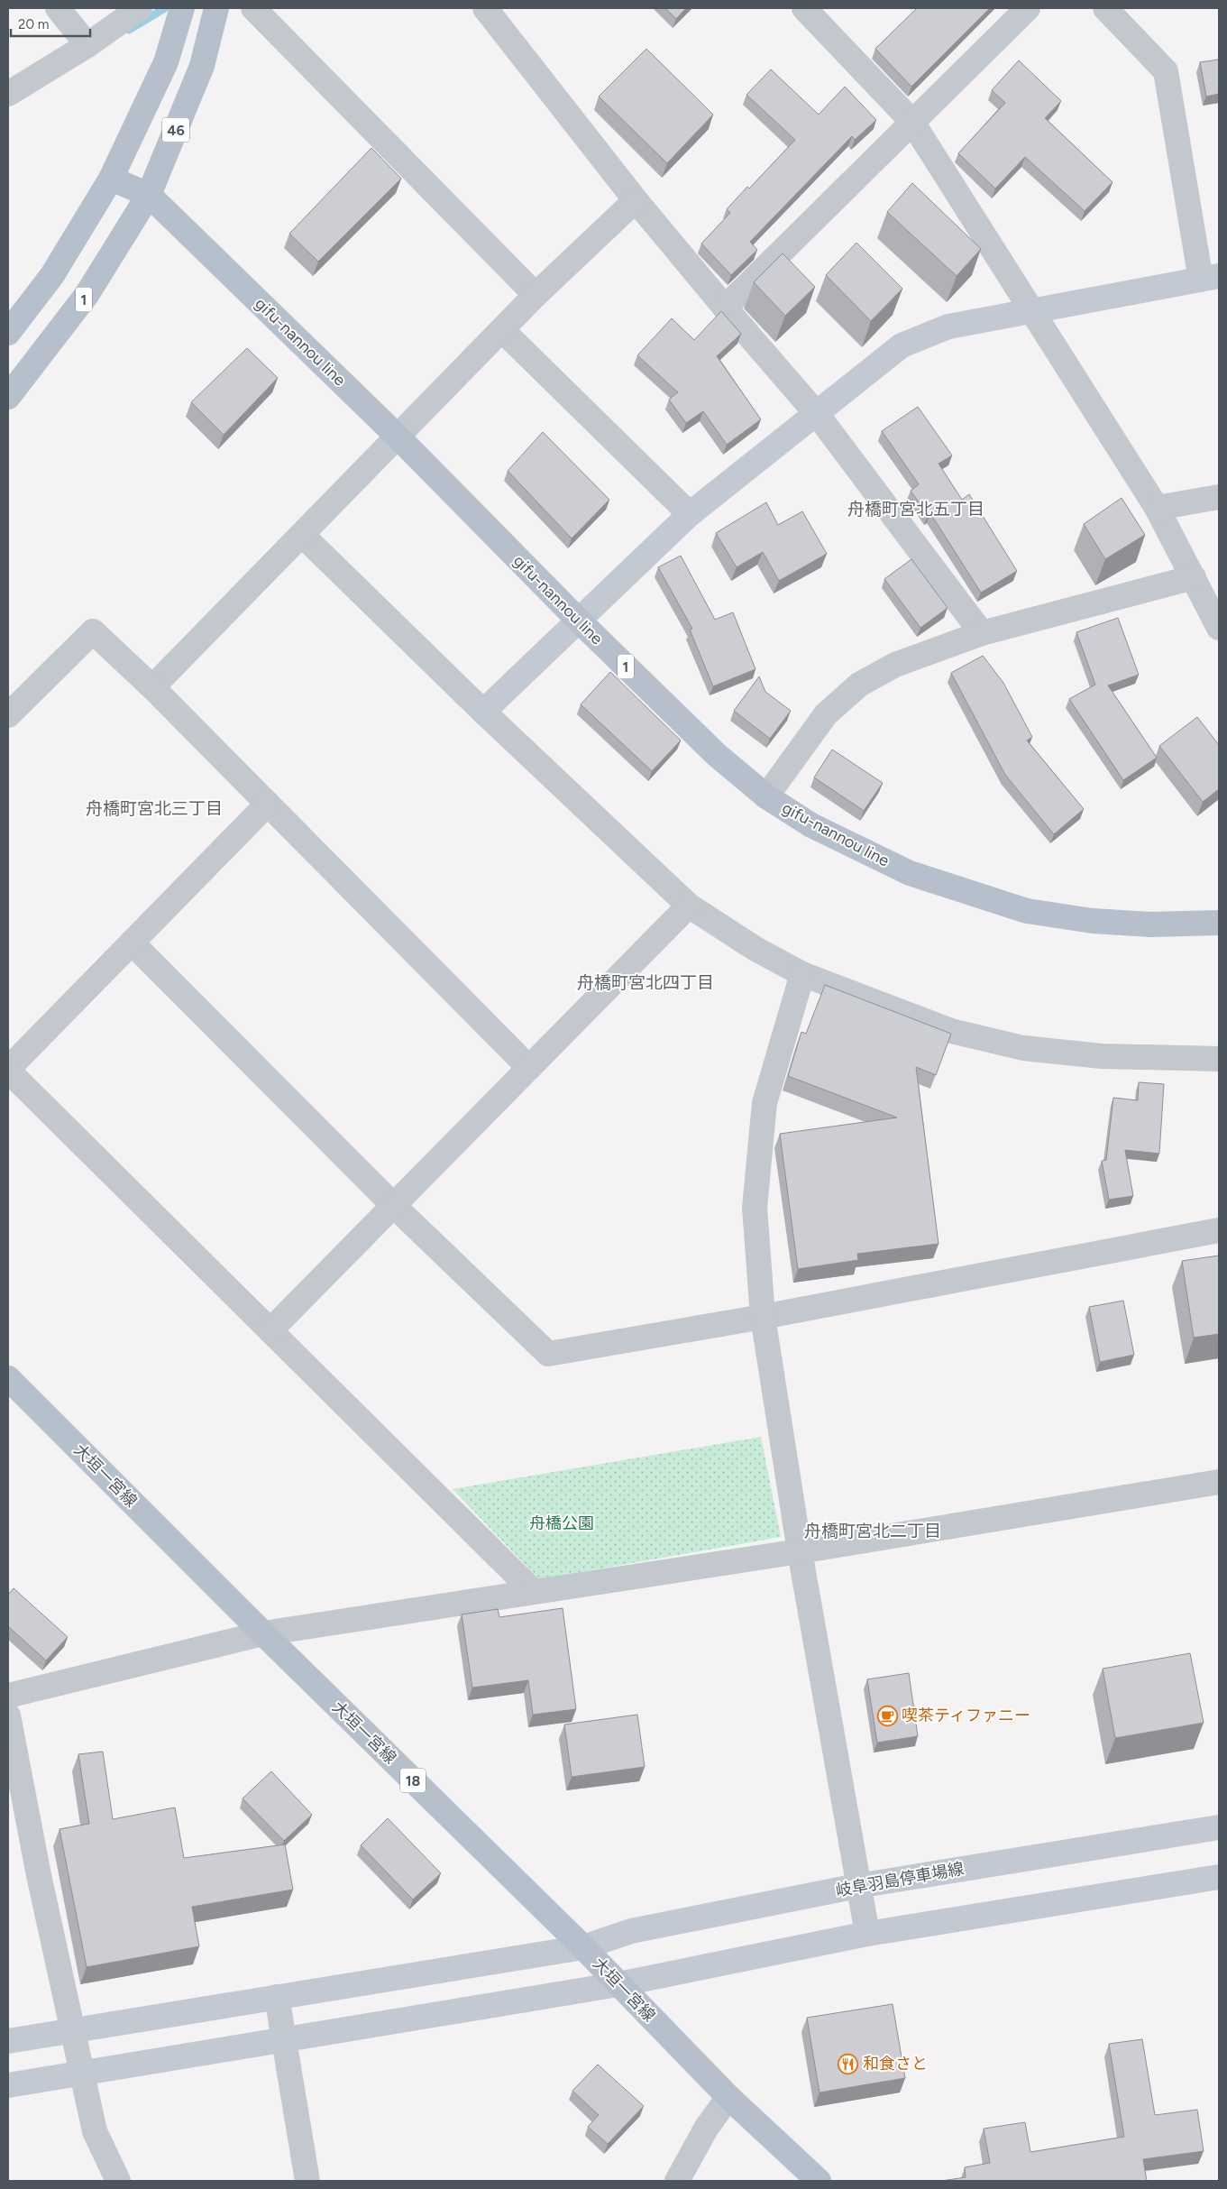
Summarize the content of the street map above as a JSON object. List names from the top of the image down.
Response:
{
  "streets": {
    "main road": [
      "46",
      "1",
      "gifu-nannou line",
      "大垣一宮線",
      "18"
    ],
    "street": ["岐阜羽島停車場線"]
  },
  "crossings": [
    ["46", "1"],
    ["46", "gifu-nannou line"],
    ["1", "gifu-nannou line"],
    ["大垣一宮線", "岐阜羽島停車場線"]
  ],
  "districts": [
    "舟橋町宮北五丁目",
    "舟橋町宮北三丁目",
    "舟橋町宮北四丁目",
    "舟橋町宮北二丁目"
  ],
  "parks": ["舟橋公園"],
  "places": {
    "cafe": ["喫茶ティファニー"],
    "restaurant": ["和食さと"]
  },
  "scale_bar": "20 m"
}
